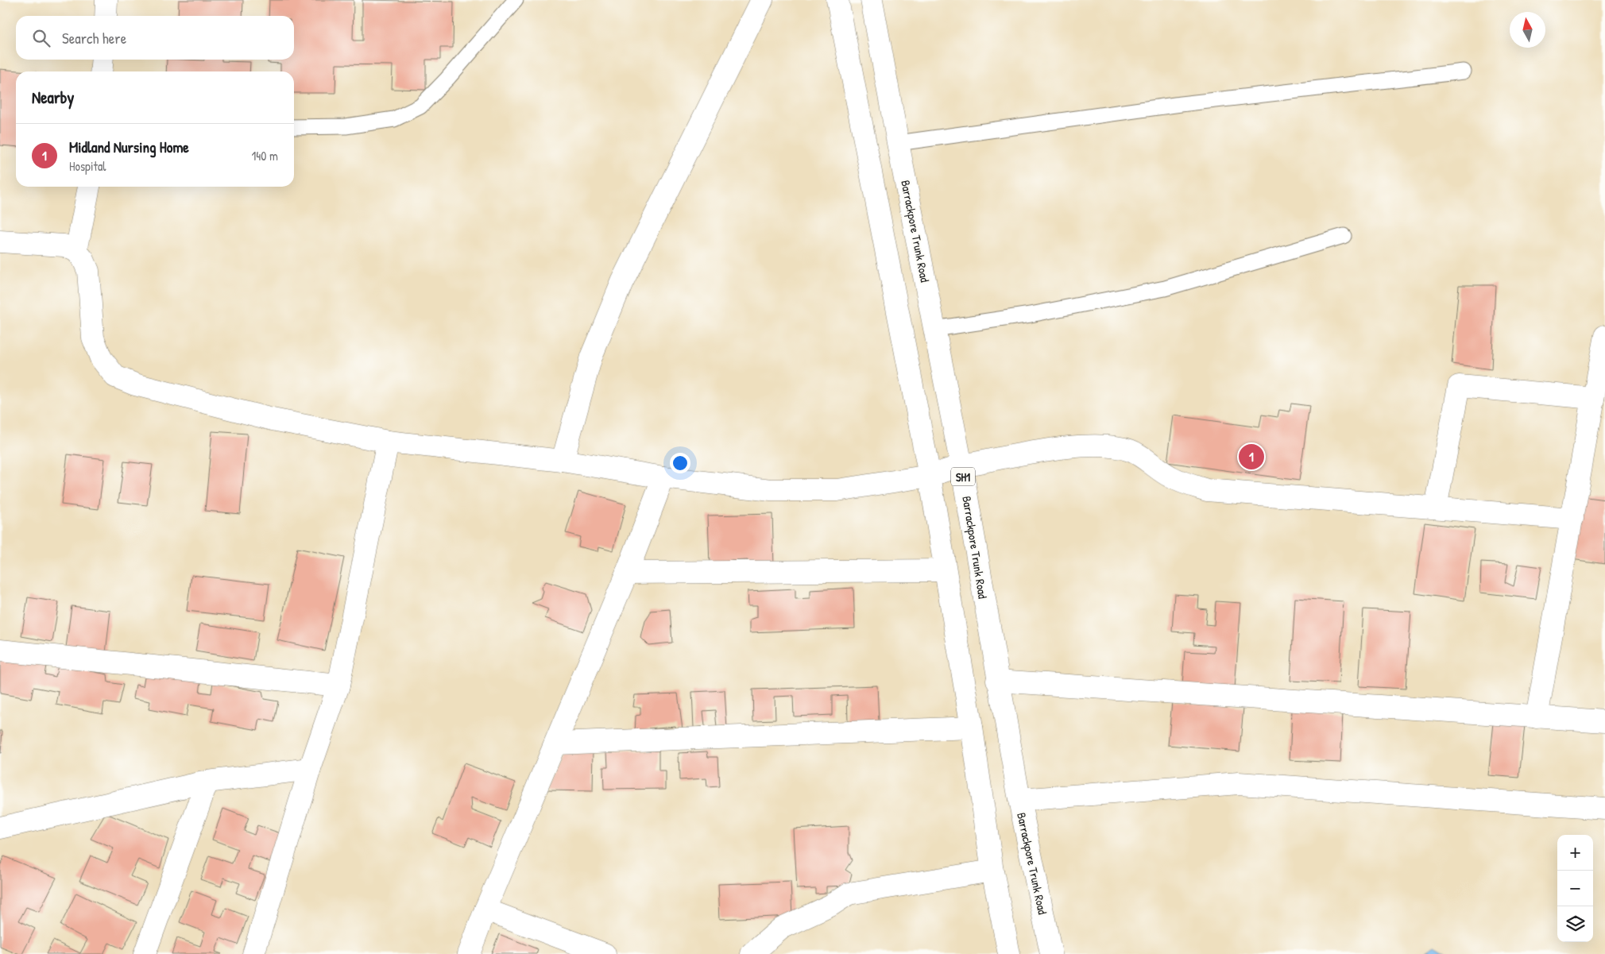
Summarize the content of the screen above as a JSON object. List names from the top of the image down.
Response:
{
  "streets": {
    "street": ["Barrackpore Trunk Road", "SH1"]
  },
  "north": "top",
  "page": {
    "search": "Search here",
    "heading": "Nearby",
    "list": [
      {
        "mark": "1",
        "name": "Midland Nursing Home",
        "note": "Hospital",
        "value": "140 m"
      }
    ],
    "pins": "1",
    "map_buttons": ["+", "−"]
  }
}
